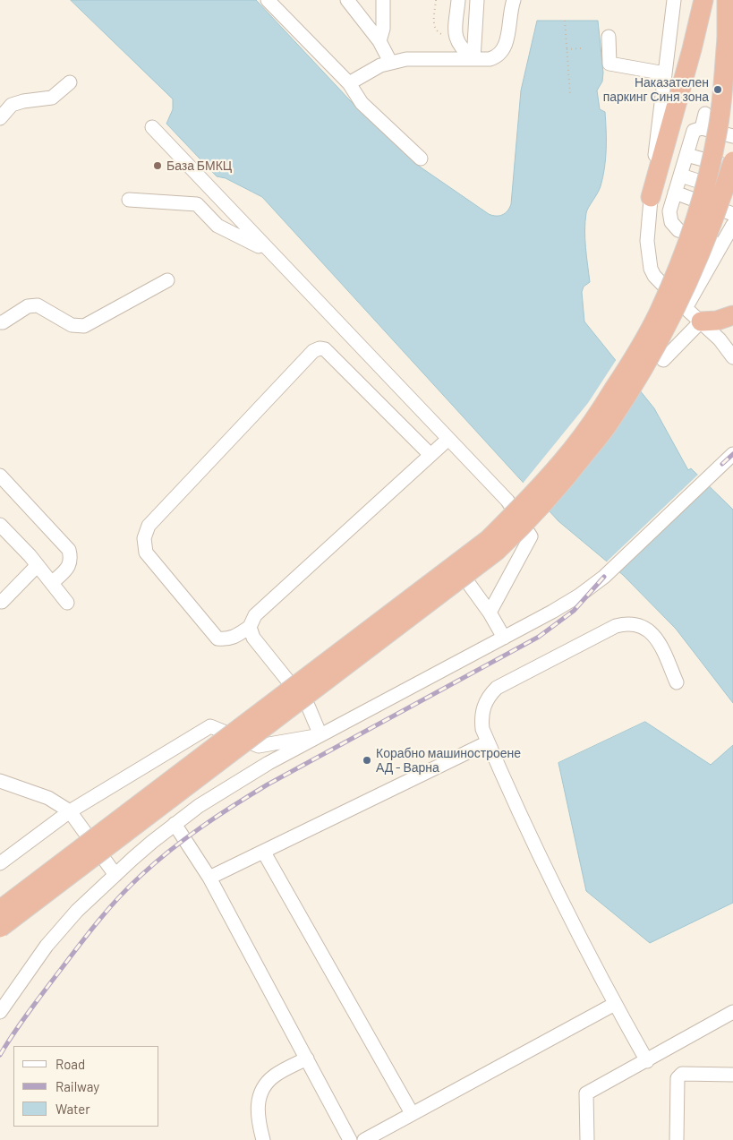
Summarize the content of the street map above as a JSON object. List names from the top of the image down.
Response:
{
  "places": ["Наказателен паркинг Синя зона", "База БМКЦ", "Корабно машиностроене АД - Варна"],
  "legend": ["Road", "Railway", "Water"]
}
